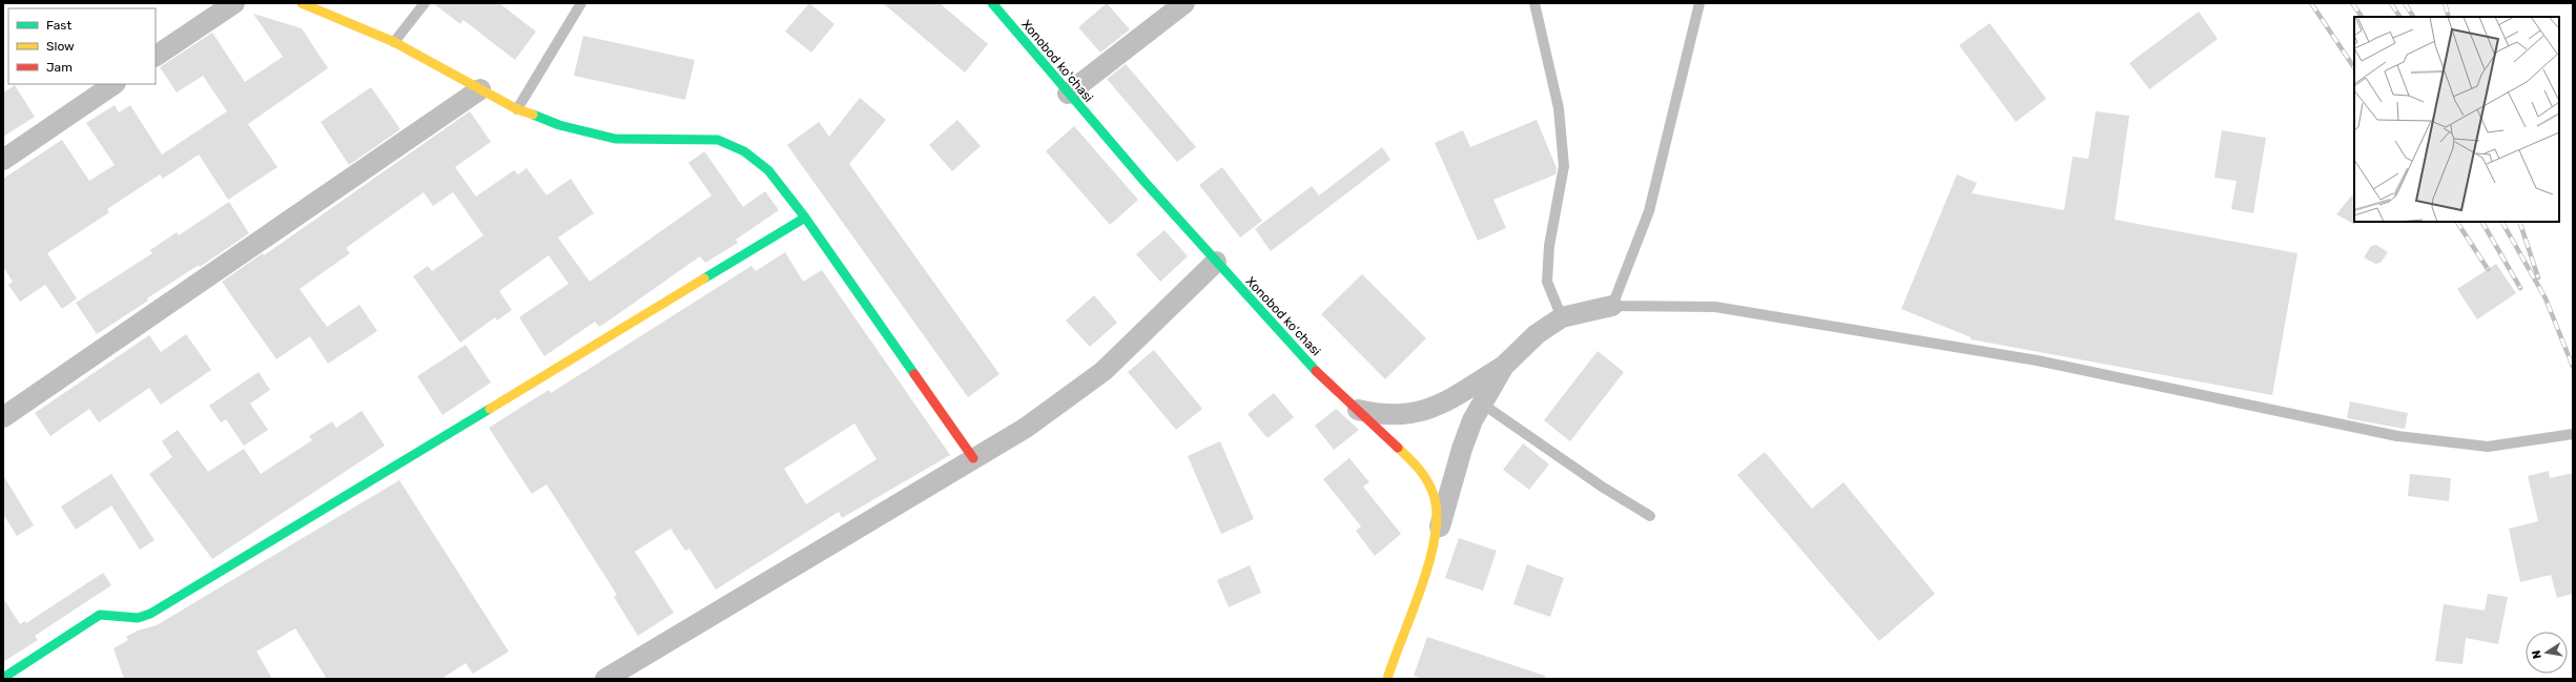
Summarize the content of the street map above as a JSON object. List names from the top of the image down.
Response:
{
  "streets": {
    "street": ["Xonobod koʻchasi"]
  },
  "legend": ["Fast", "Slow", "Jam"],
  "north": "left"
}
